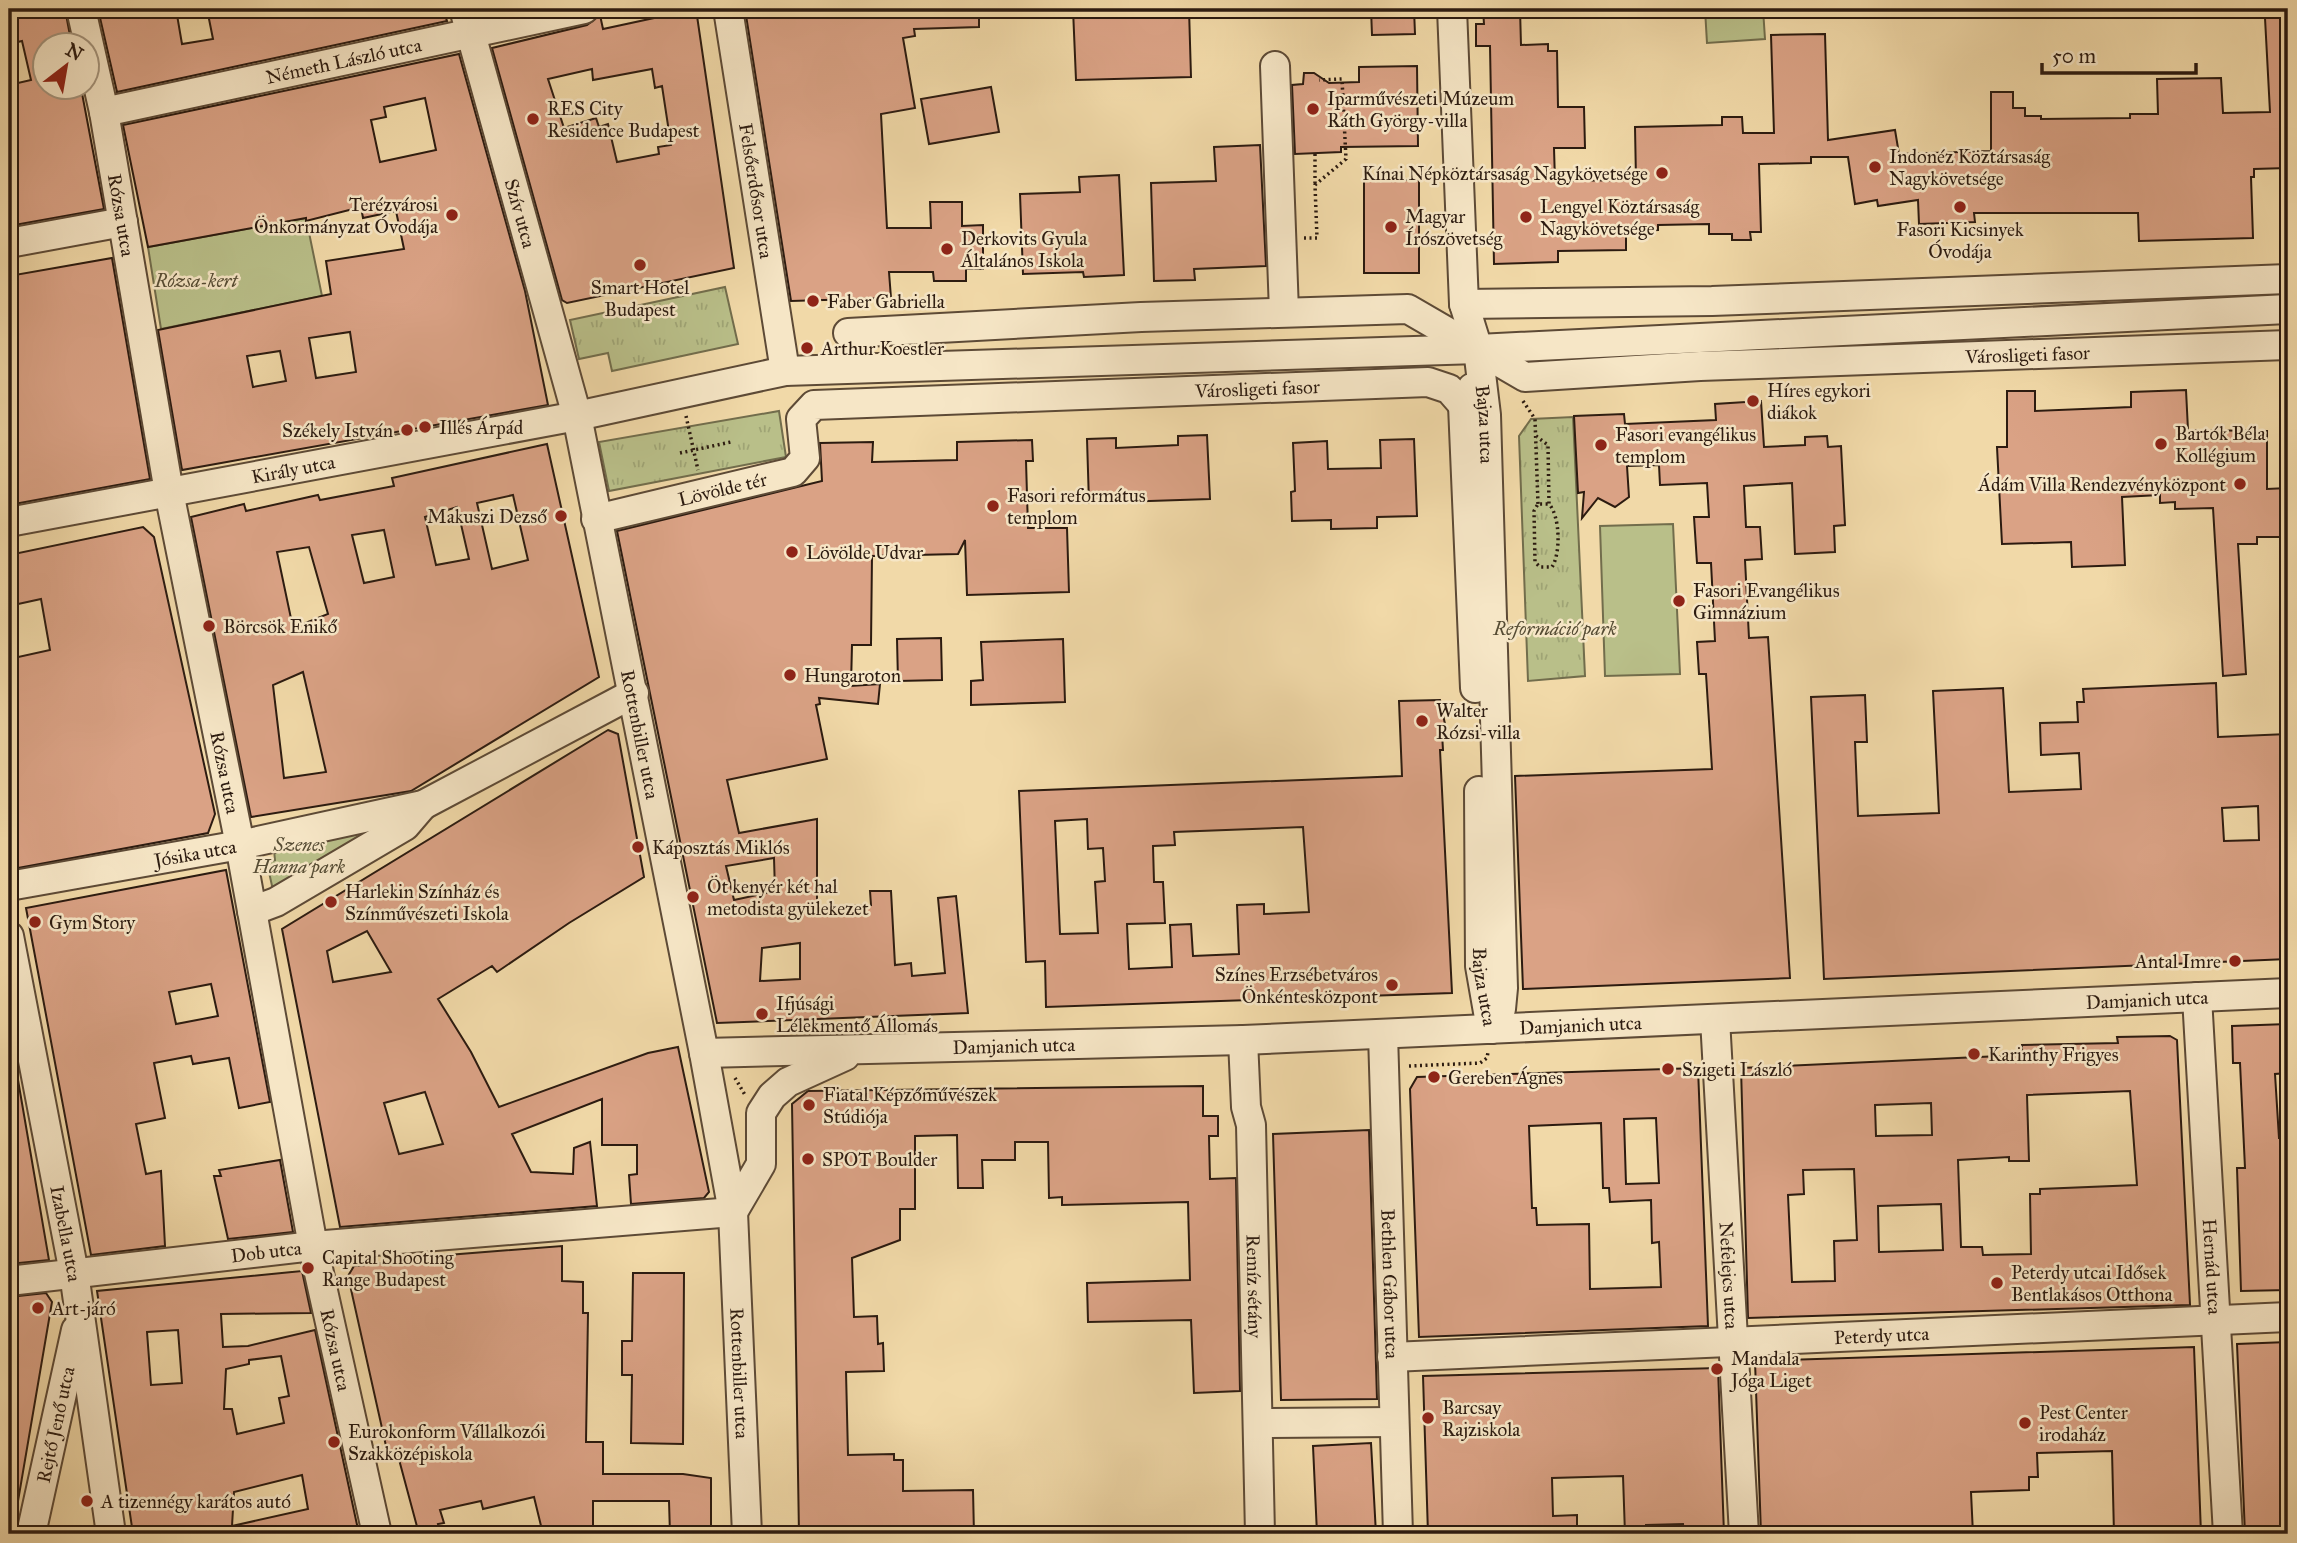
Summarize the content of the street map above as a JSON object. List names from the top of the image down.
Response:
{
  "streets": {
    "street": [
      "Németh László utca",
      "Felsőerdősor utca",
      "Szív utca",
      "Rózsa utca",
      "Városligeti fasor",
      "Bajza utca",
      "Király utca",
      "Lövölde tér",
      "Rottenbiller utca",
      "Jósika utca",
      "Damjanich utca",
      "Izabella utca",
      "Dob utca",
      "Hernád utca",
      "Nefelejcs utca",
      "Bethlen Gábor utca",
      "Remíz sétány",
      "Peterdy utca",
      "Rejtő Jenő utca"
    ]
  },
  "crossings": [
    ["Németh László utca", "Szív utca"],
    ["Németh László utca", "Rózsa utca"],
    ["Felsőerdősor utca", "Városligeti fasor"],
    ["Szív utca", "Király utca"],
    ["Szív utca", "Rottenbiller utca"],
    ["Rózsa utca", "Király utca"],
    ["Rózsa utca", "Jósika utca"],
    ["Rózsa utca", "Dob utca"],
    ["Városligeti fasor", "Bajza utca"],
    ["Városligeti fasor", "Lövölde tér"],
    ["Bajza utca", "Damjanich utca"],
    ["Király utca", "Rottenbiller utca"],
    ["Lövölde tér", "Rottenbiller utca"],
    ["Rottenbiller utca", "Jósika utca"],
    ["Rottenbiller utca", "Damjanich utca"],
    ["Rottenbiller utca", "Dob utca"],
    ["Damjanich utca", "Hernád utca"],
    ["Damjanich utca", "Nefelejcs utca"],
    ["Damjanich utca", "Bethlen Gábor utca"],
    ["Damjanich utca", "Remíz sétány"],
    ["Izabella utca", "Dob utca"],
    ["Izabella utca", "Rejtő Jenő utca"],
    ["Hernád utca", "Peterdy utca"],
    ["Nefelejcs utca", "Peterdy utca"],
    ["Bethlen Gábor utca", "Peterdy utca"]
  ],
  "parks": ["Rózsa-kert", "Reformáció park", "Szenes Hanna park"],
  "places": [
    "Iparművészeti Múzeum Ráth György-villa",
    "RES City Residence Budapest",
    "Indonéz Köztársaság Nagykövetsége",
    "Kínai Népköztársaság Nagykövetsége",
    "Fasori Kicsinyek Óvodája",
    "Terézvárosi Önkormányzat Óvodája",
    "Lengyel Köztársaság Nagykövetsége",
    "Magyar Írószövetség",
    "Derkovits Gyula Általános Iskola",
    "Smart Hotel Budapest",
    "Faber Gabriella",
    "Arthur Koestler",
    "Híres egykori diákok",
    "Illés Árpád",
    "Székely István",
    "Bartók Béla Kollégium",
    "Fasori evangélikus templom",
    "Ádám Villa Rendezvényközpont",
    "Fasori református templom",
    "Makuszi Dezső",
    "Lövölde Udvar",
    "Fasori Evangélikus Gimnázium",
    "Börcsök Enikő",
    "Hungaroton",
    "Walter Rózsi-villa",
    "Káposztás Miklós",
    "Öt kenyér két hal metodista gyülekezet",
    "Harlekin Színház és Színművészeti Iskola",
    "Gym Story",
    "Antal Imre",
    "Színes Erzsébetváros Önkéntesközpont",
    "Ifjúsági Lélekmentő Állomás",
    "Karinthy Frigyes",
    "Szigeti László",
    "Gereben Ágnes",
    "Fiatal Képzőművészek Stúdiója",
    "SPOT Boulder",
    "Capital Shooting Range Budapest",
    "Peterdy utcai Idősek Bentlakásos Otthona",
    "Art-járó",
    "Mandala Jóga Liget",
    "Barcsay Rajziskola",
    "Pest Center irodaház",
    "Eurokonform Vállalkozói Szakközépiskola",
    "A tizennégy karátos autó"
  ],
  "scale_bar": "50 m",
  "north": "top right"
}
